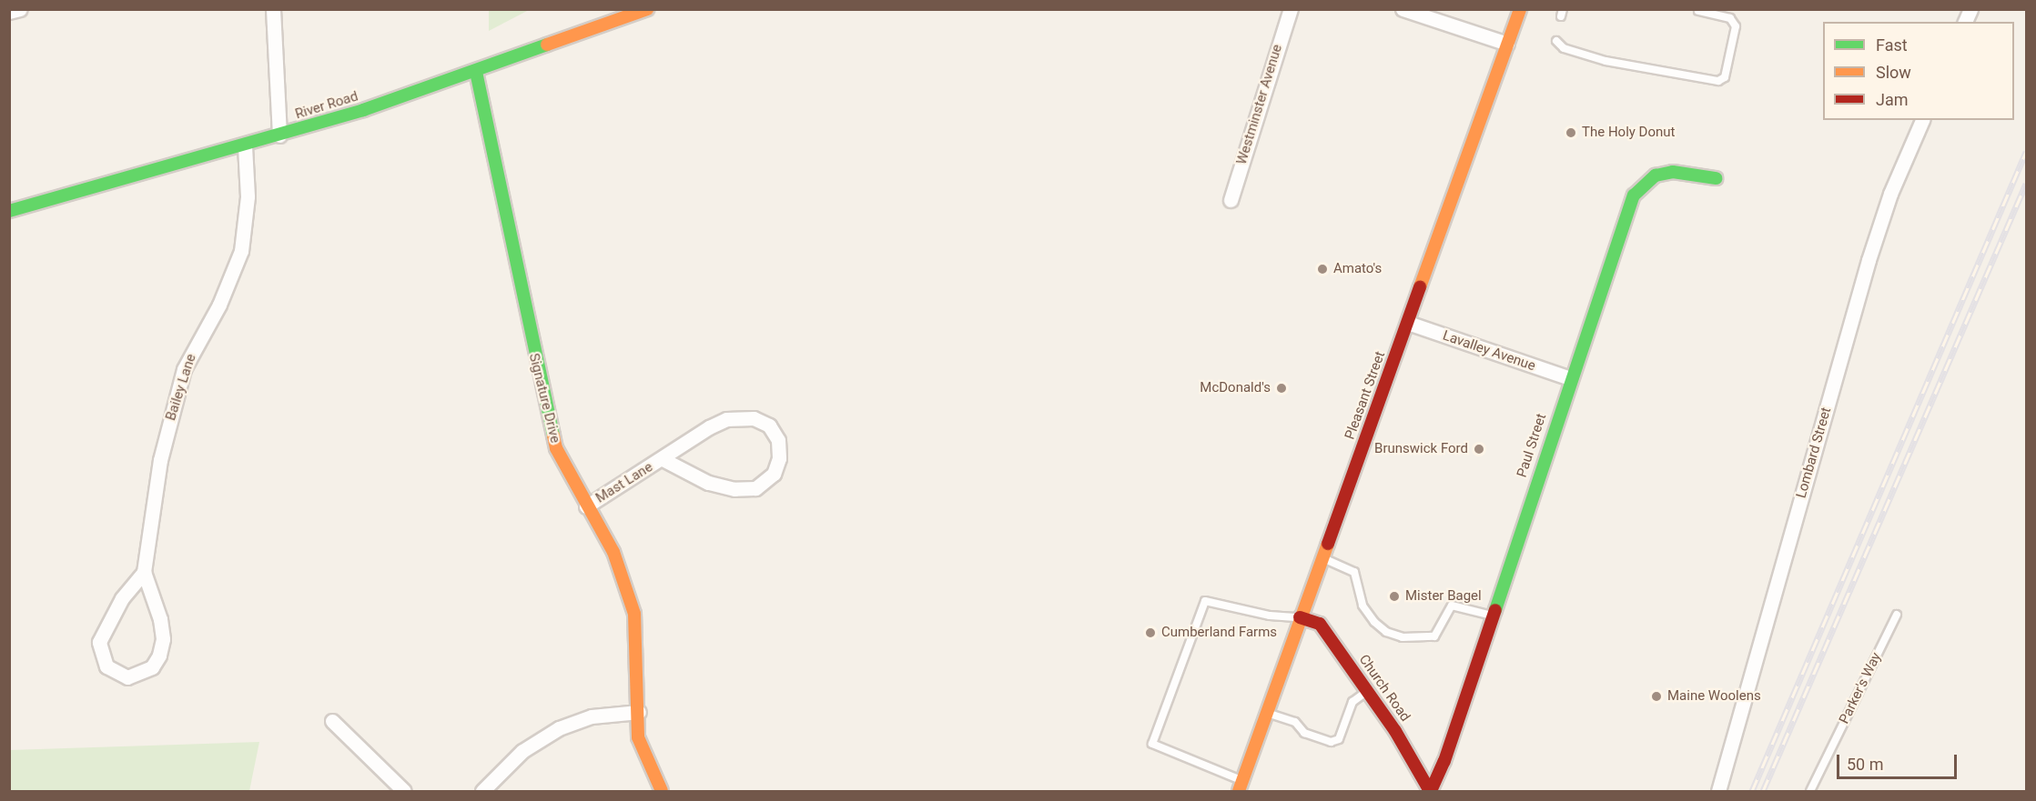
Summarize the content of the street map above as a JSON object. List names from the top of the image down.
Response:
{
  "streets": {
    "main road": [
      "River Road",
      "Pleasant Street",
      "Signature Drive",
      "Paul Street",
      "Church Road"
    ],
    "street": [
      "Westminster Avenue",
      "Lavalley Avenue",
      "Bailey Lane",
      "Lombard Street",
      "Mast Lane"
    ],
    "lane": ["Parker's Way"]
  },
  "crossings": [
    ["River Road", "Bailey Lane"],
    ["River Road", "Signature Drive"],
    ["Lavalley Avenue", "Pleasant Street"],
    ["Lavalley Avenue", "Paul Street"],
    ["Pleasant Street", "Church Road"],
    ["Signature Drive", "Mast Lane"],
    ["Paul Street", "Church Road"]
  ],
  "places": [
    "The Holy Donut",
    "Amato's",
    "McDonald's",
    "Brunswick Ford",
    "Mister Bagel",
    "Cumberland Farms",
    "Maine Woolens"
  ],
  "legend": ["Fast", "Slow", "Jam"],
  "scale_bar": "50 m"
}
